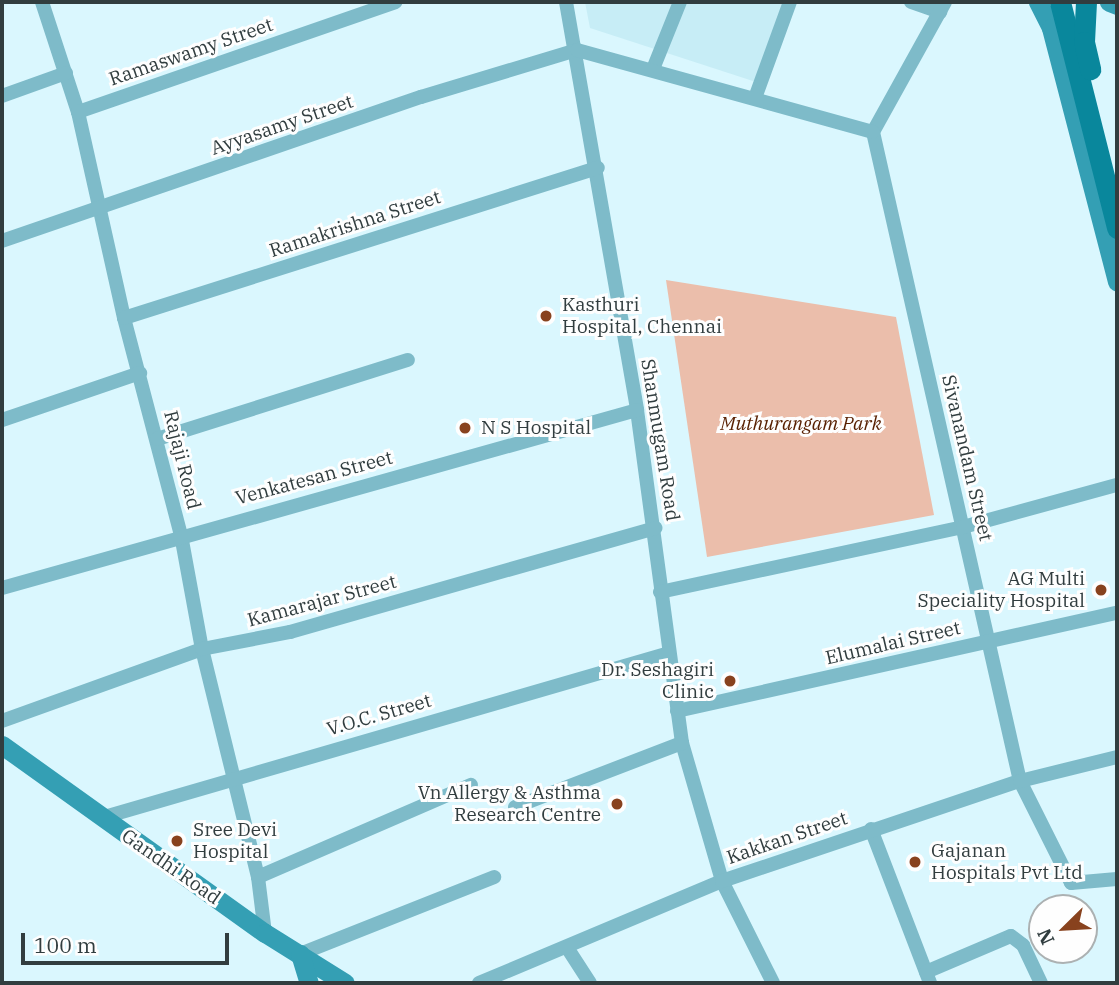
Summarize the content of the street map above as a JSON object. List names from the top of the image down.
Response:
{
  "streets": {
    "main road": ["Gandhi Road"],
    "street": [
      "Ramaswamy Street",
      "Ayyasamy Street",
      "Ramakrishna Street",
      "Shanmugam Road",
      "Sivanandam Street",
      "Rajaji Road",
      "Venkatesan Street",
      "Kamarajar Street",
      "Elumalai Street",
      "V.O.C. Street",
      "Kakkan Street"
    ]
  },
  "crossings": [
    ["Ramaswamy Street", "Rajaji Road"],
    ["Ayyasamy Street", "Shanmugam Road"],
    ["Ayyasamy Street", "Rajaji Road"],
    ["Ramakrishna Street", "Shanmugam Road"],
    ["Ramakrishna Street", "Rajaji Road"],
    ["Shanmugam Road", "Venkatesan Street"],
    ["Shanmugam Road", "Kamarajar Street"],
    ["Shanmugam Road", "Elumalai Street"],
    ["Shanmugam Road", "V.O.C. Street"],
    ["Shanmugam Road", "Kakkan Street"],
    ["Sivanandam Street", "Elumalai Street"],
    ["Sivanandam Street", "Kakkan Street"],
    ["Rajaji Road", "Venkatesan Street"],
    ["Rajaji Road", "Kamarajar Street"],
    ["Rajaji Road", "V.O.C. Street"],
    ["Rajaji Road", "Gandhi Road"],
    ["V.O.C. Street", "Gandhi Road"]
  ],
  "parks": ["Muthurangam Park"],
  "places": [
    "Kasthuri Hospital, Chennai",
    "N S Hospital",
    "AG Multi Speciality Hospital",
    "Dr. Seshagiri Clinic",
    "Vn Allergy & Asthma Research Centre",
    "Sree Devi Hospital",
    "Gajanan Hospitals Pvt Ltd"
  ],
  "scale_bar": "100 m",
  "north": "bottom left"
}
